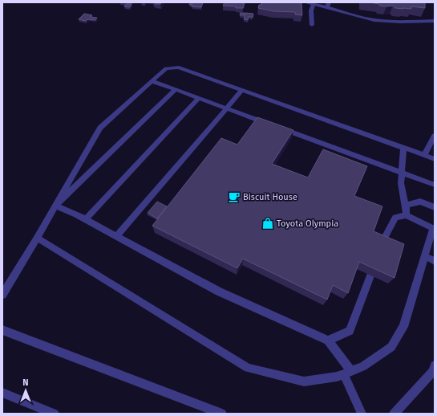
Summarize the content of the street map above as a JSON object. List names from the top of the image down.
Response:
{
  "places": {
    "cafe": ["Biscuit House"],
    "shop": ["Toyota Olympia"]
  },
  "north": "top"
}
